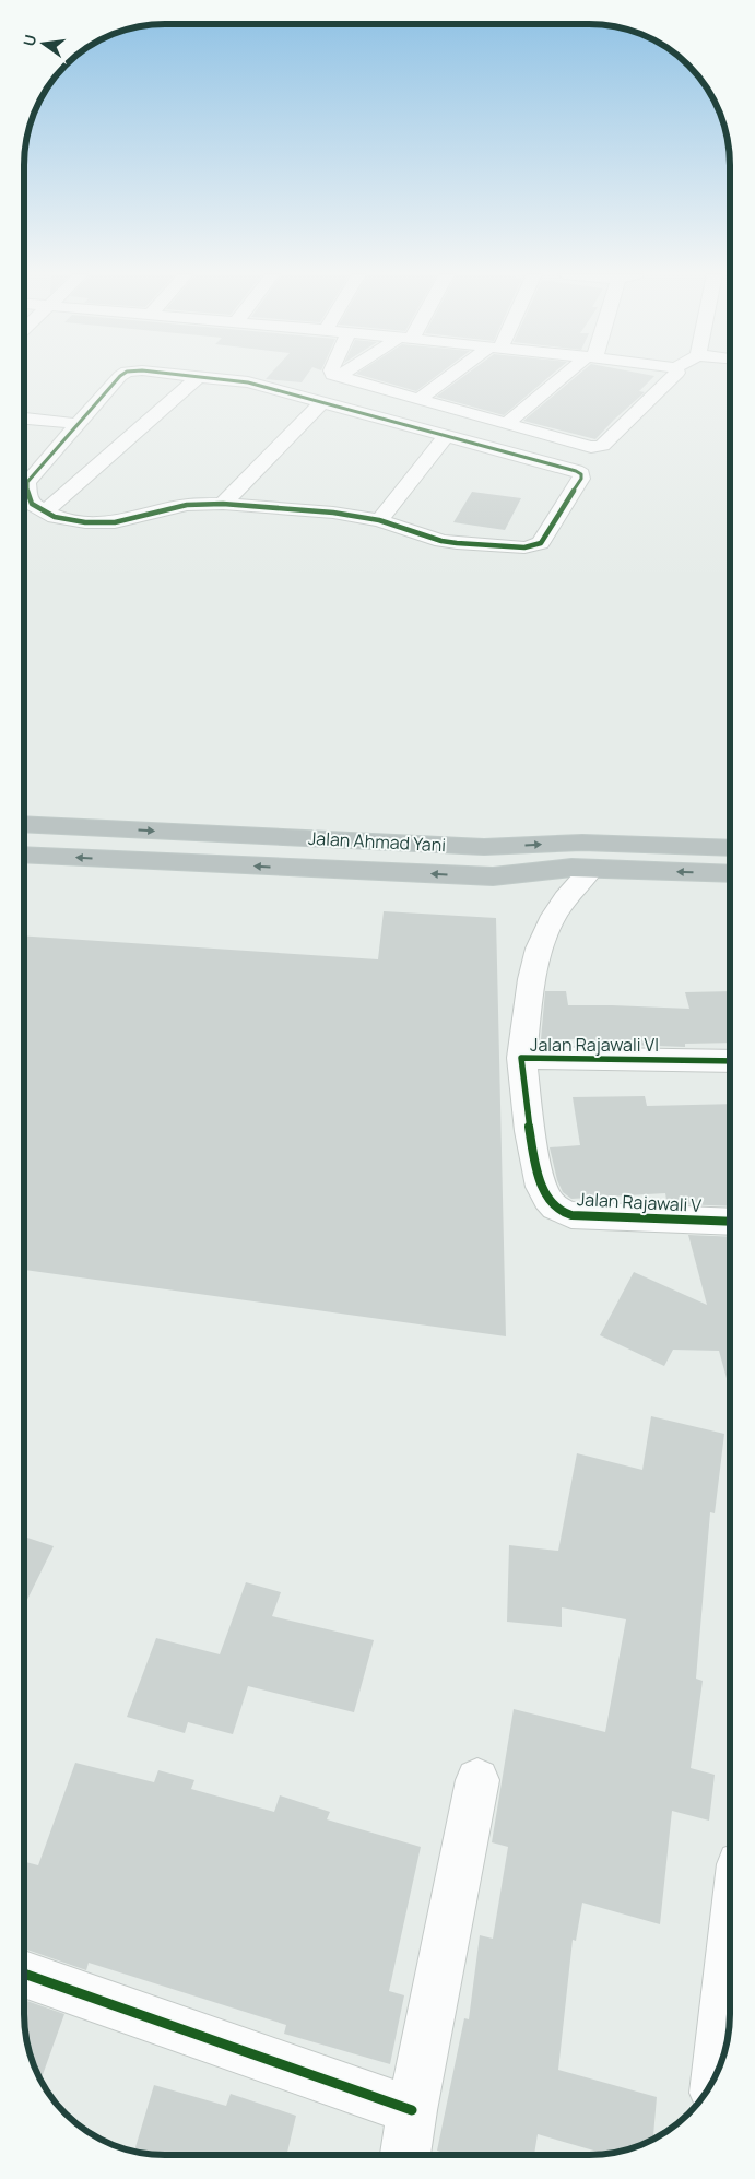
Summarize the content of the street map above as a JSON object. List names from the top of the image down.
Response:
{
  "streets": {
    "highway": ["Jalan Ahmad Yani"],
    "street": ["Jalan Rajawali VI", "Jalan Rajawali V"]
  },
  "crossings": [
    ["Jalan Rajawali VI", "Jalan Rajawali V"]
  ],
  "north": "left"
}
